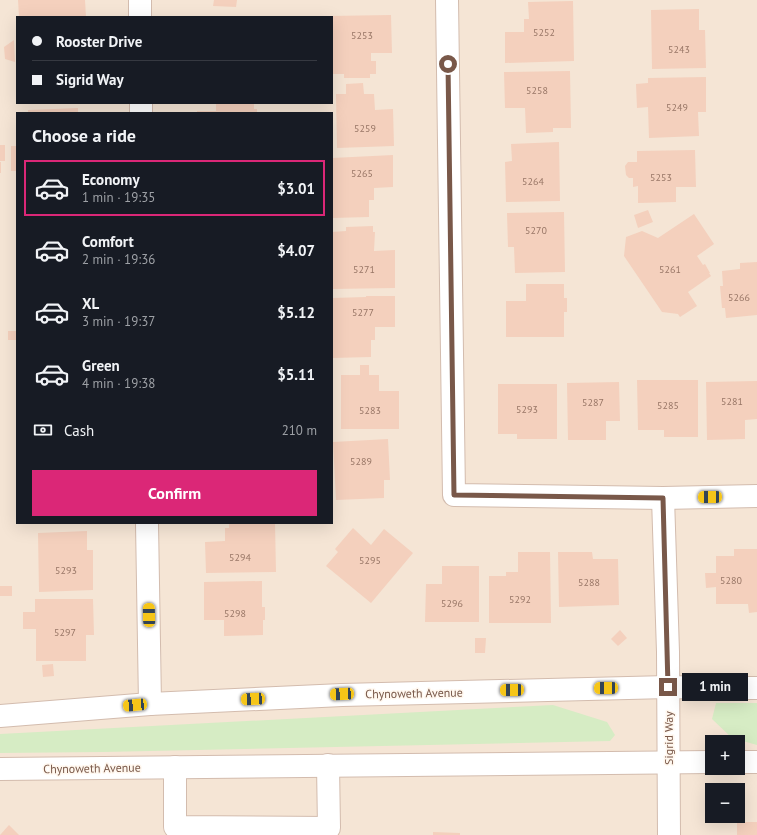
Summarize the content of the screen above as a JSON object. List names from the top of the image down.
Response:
{
  "streets": {
    "street": ["Chynoweth Avenue", "Sigrid Way"]
  },
  "crossings": [
    ["Chynoweth Avenue", "Sigrid Way"]
  ],
  "house_numbers": [
    "5252",
    "5253",
    "5243",
    "5258",
    "5249",
    "5259",
    "5265",
    "5253",
    "5264",
    "5270",
    "5271",
    "5261",
    "5266",
    "5277",
    "5281",
    "5287",
    "5285",
    "5293",
    "5283",
    "5289",
    "5294",
    "5295",
    "5293",
    "5280",
    "5288",
    "5292",
    "5296",
    "5298",
    "5297"
  ],
  "page": {
    "banner": ["Rooster Drive", "Sigrid Way"],
    "heading": "Choose a ride",
    "list": [
      {
        "name": "Economy",
        "note": "1 min · 19:35",
        "value": "$3.01"
      },
      {
        "name": "Comfort",
        "note": "2 min · 19:36",
        "value": "$4.07"
      },
      {
        "name": "XL",
        "note": "3 min · 19:37",
        "value": "$5.12"
      },
      {
        "name": "Green",
        "note": "4 min · 19:38",
        "value": "$5.11"
      }
    ],
    "pay": ["Cash", "210 m"],
    "buttons": "Confirm",
    "bubble": "1 min",
    "map_buttons": ["+", "−"]
  }
}
